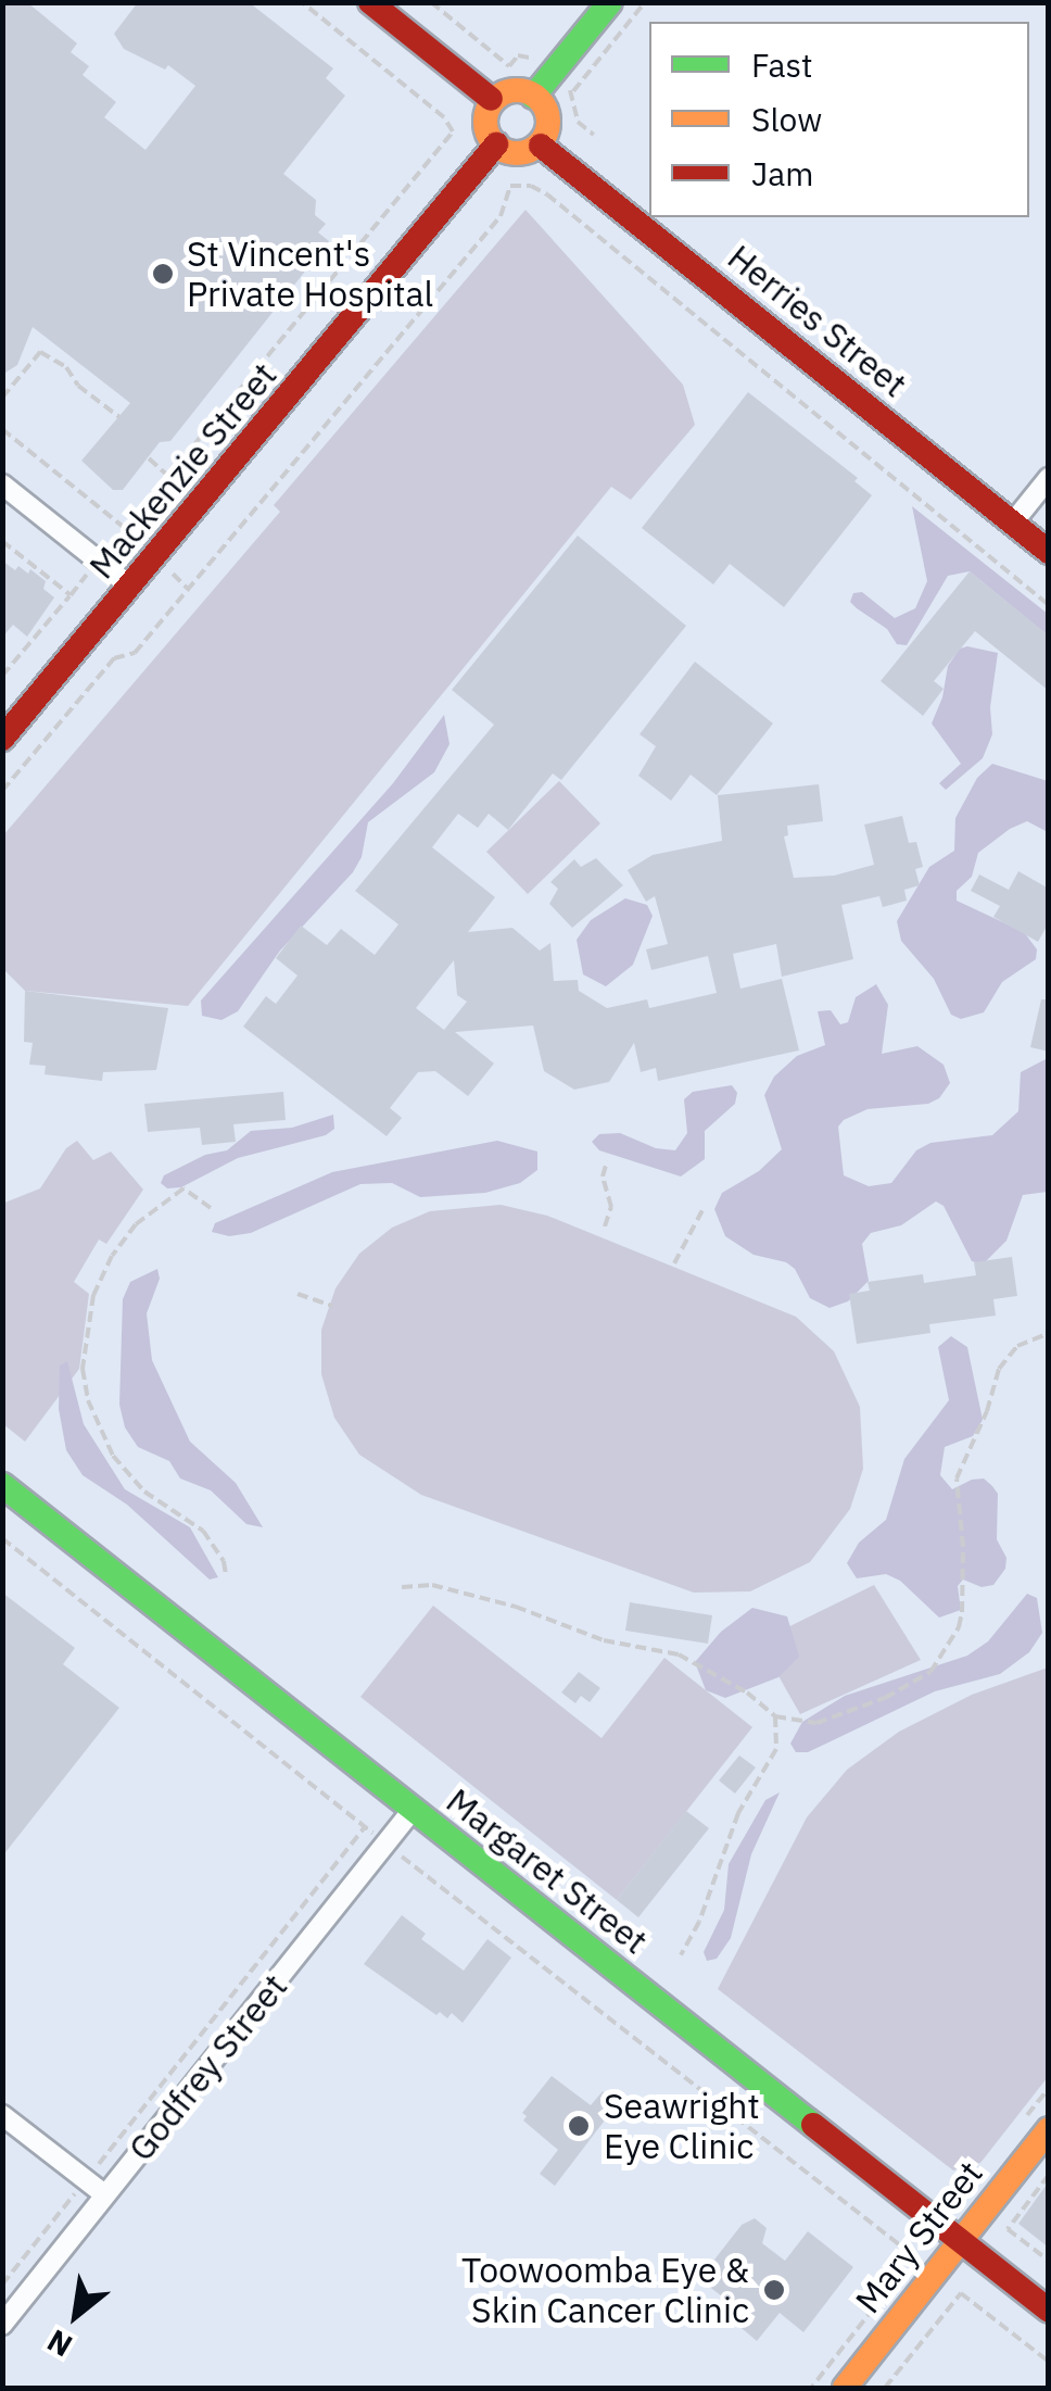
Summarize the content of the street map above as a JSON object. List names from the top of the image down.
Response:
{
  "streets": {
    "street": [
      "Herries Street",
      "Mackenzie Street",
      "Margaret Street",
      "Godfrey Street",
      "Mary Street"
    ]
  },
  "crossings": [
    ["Herries Street", "Mackenzie Street"],
    ["Margaret Street", "Godfrey Street"],
    ["Margaret Street", "Mary Street"]
  ],
  "places": ["St Vincent's Private Hospital", "Seawright Eye Clinic", "Toowoomba Eye & Skin Cancer Clinic"],
  "legend": ["Fast", "Slow", "Jam"],
  "north": "bottom left"
}
